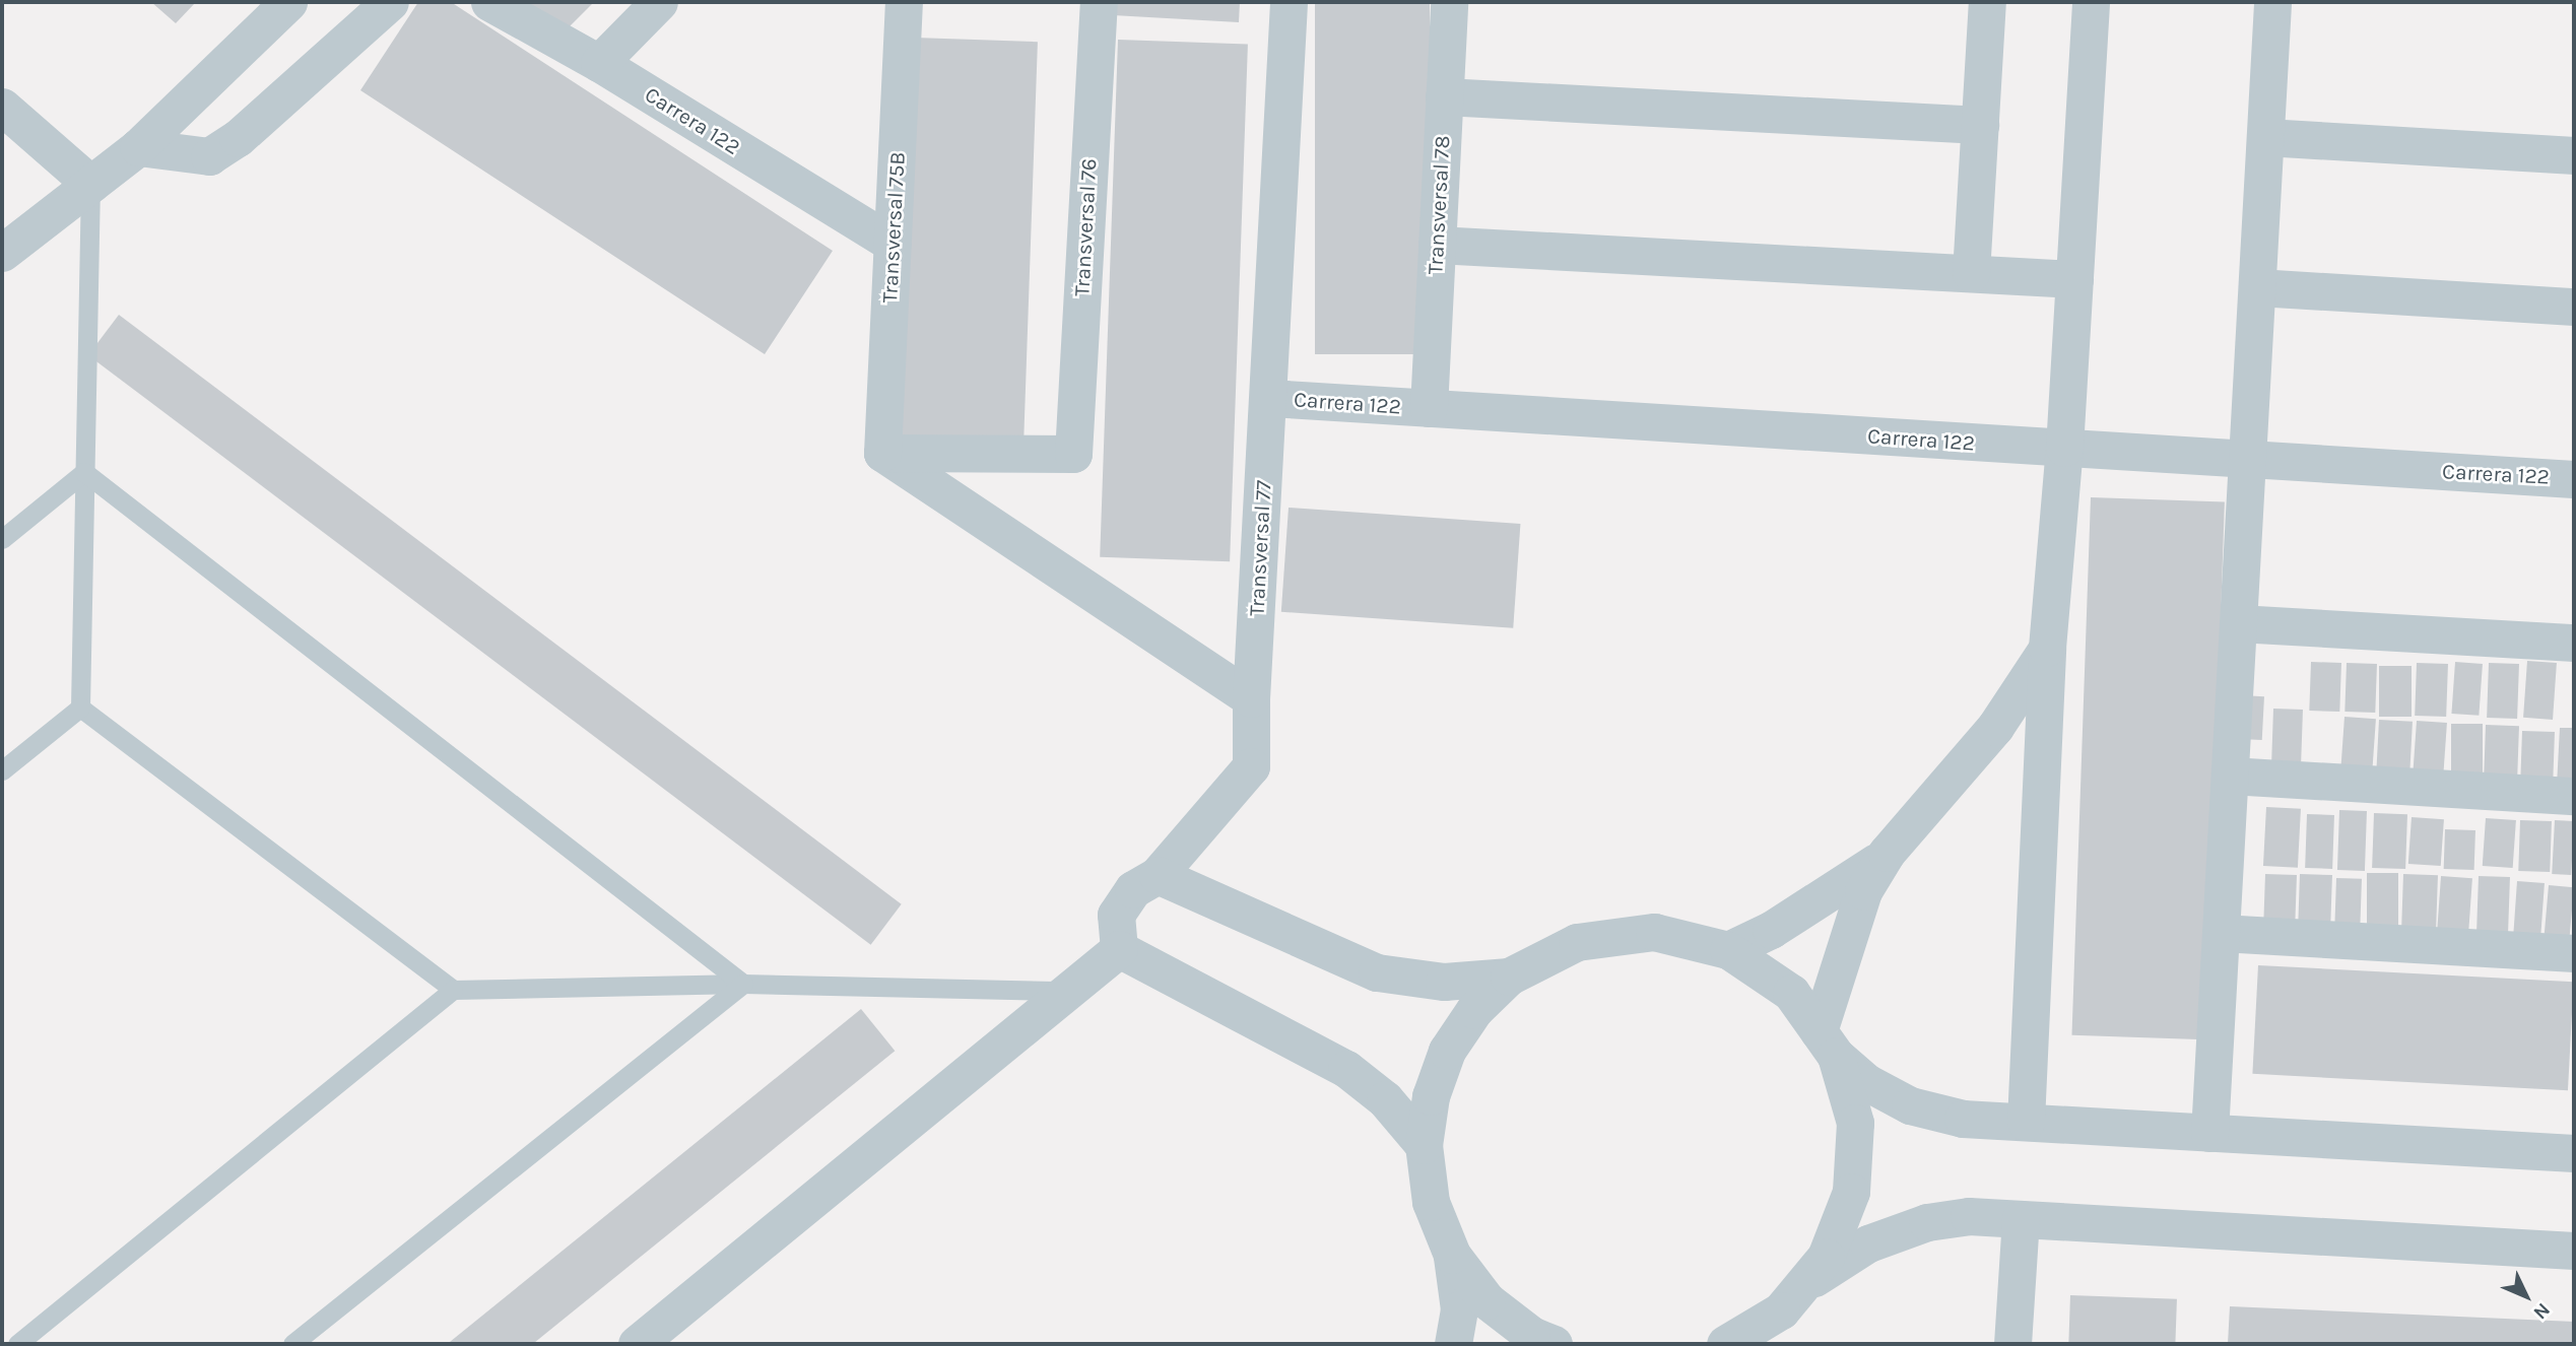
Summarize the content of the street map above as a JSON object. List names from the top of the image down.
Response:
{
  "streets": {
    "street": [
      "Carrera 122",
      "Transversal 78",
      "Transversal 75B",
      "Transversal 76",
      "Transversal 77"
    ]
  },
  "crossings": [
    ["Carrera 122", "Transversal 78"],
    ["Carrera 122", "Transversal 75B"],
    ["Carrera 122", "Transversal 77"],
    ["Transversal 75B", "Transversal 76"]
  ],
  "north": "bottom right"
}
